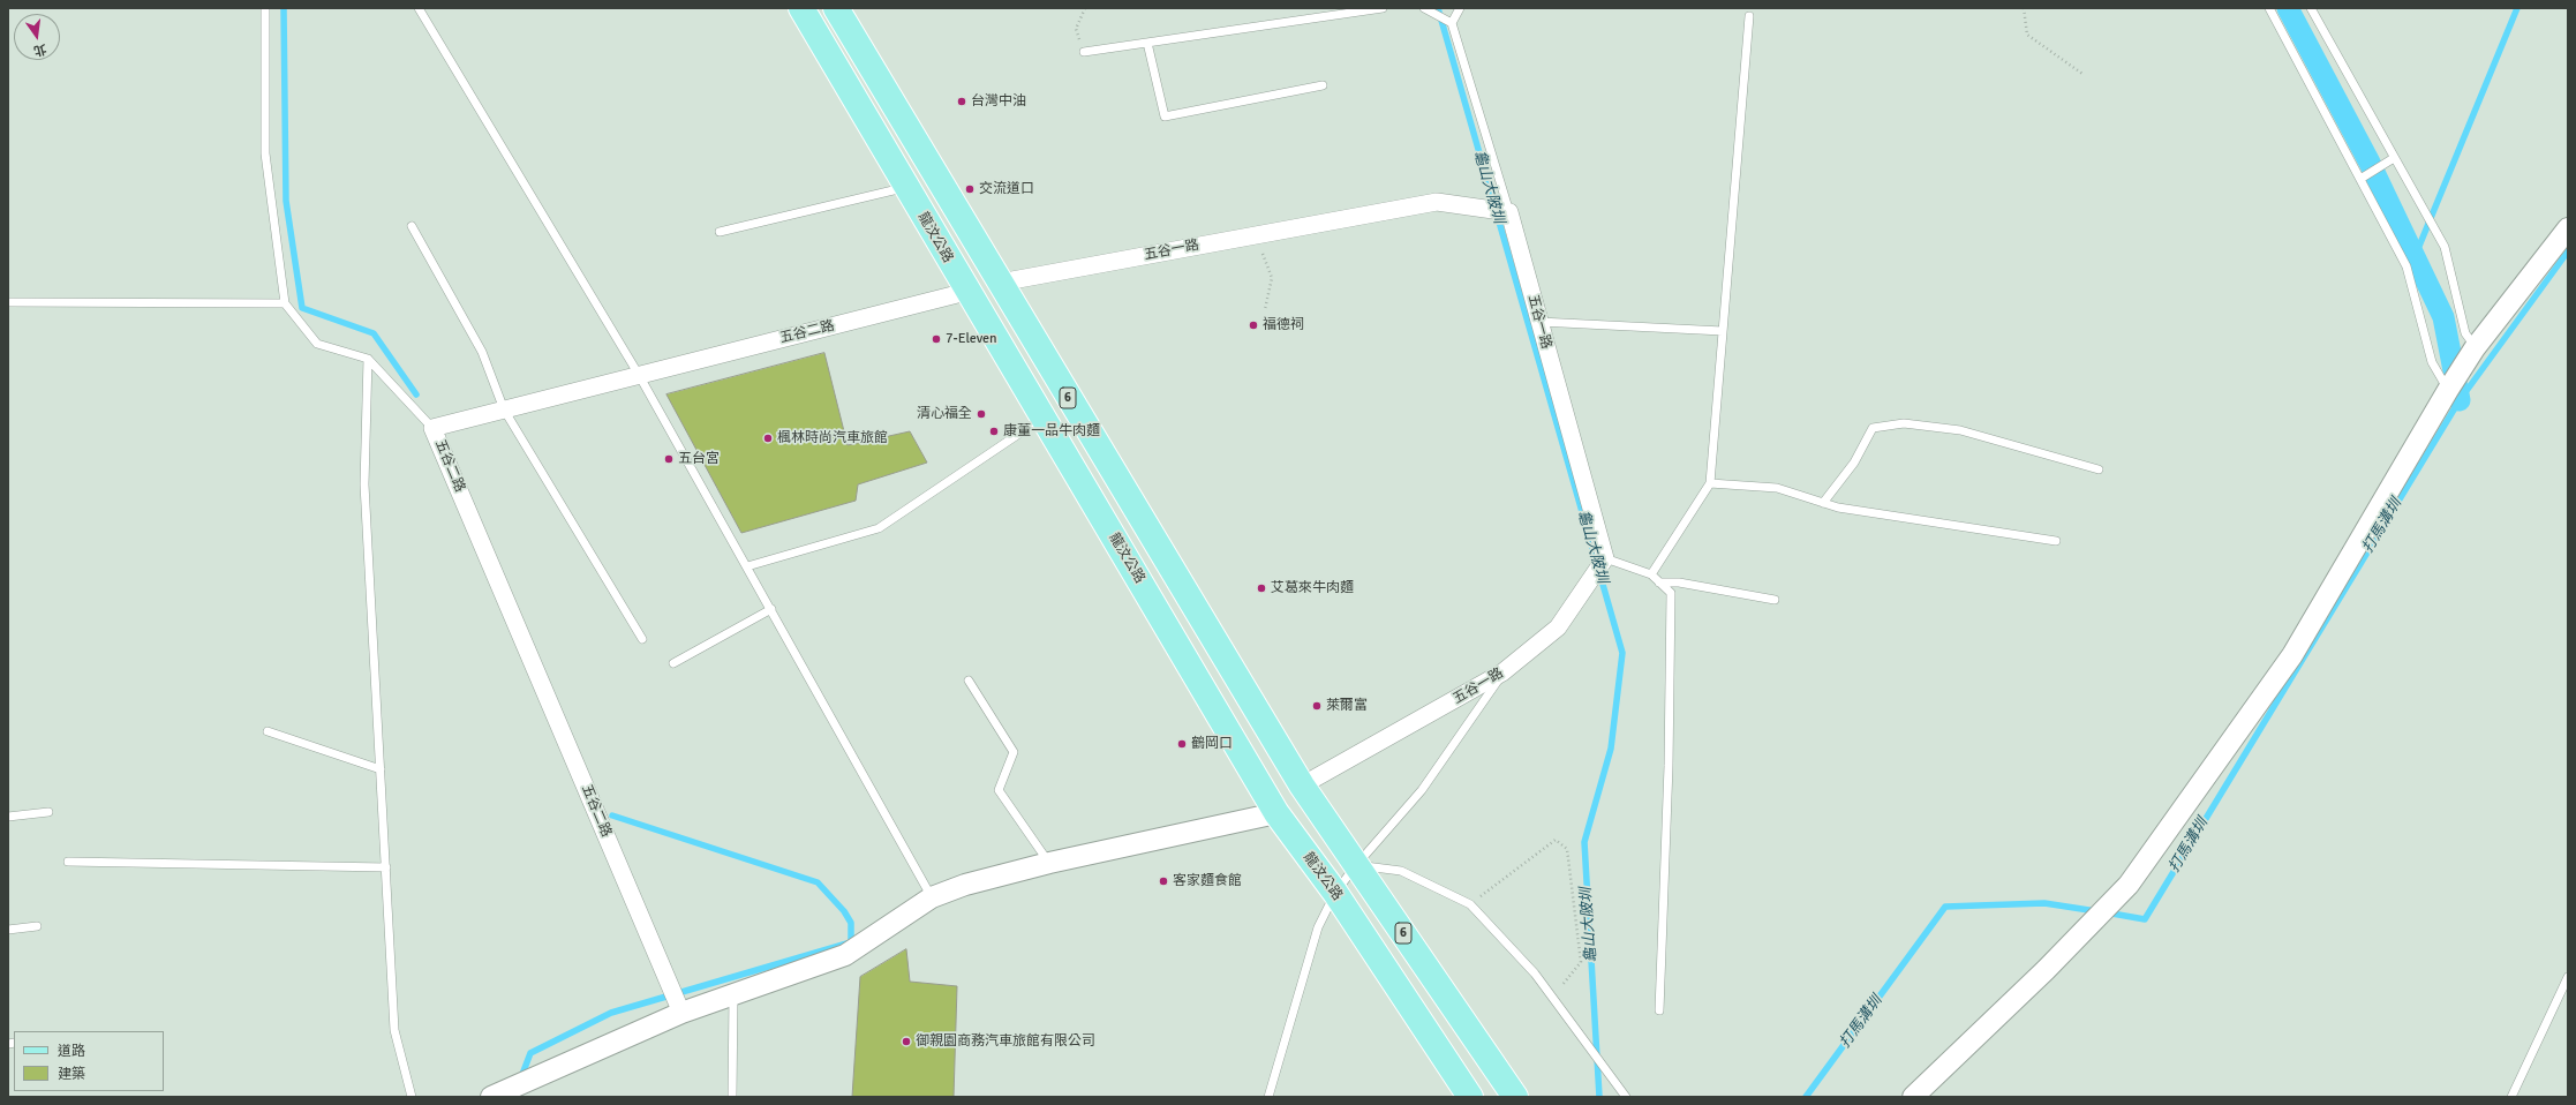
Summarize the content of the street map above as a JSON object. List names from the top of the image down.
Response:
{
  "streets": {
    "main road": ["龍汶公路", "6"],
    "street": ["五谷一路", "五谷二路"]
  },
  "crossings": [
    ["龍汶公路", "五谷二路"],
    ["五谷一路", "6"]
  ],
  "water": ["龜山大陂圳", "打馬溝圳"],
  "places": [
    "台灣中油",
    "交流道口",
    "福德祠",
    "7-Eleven",
    "清心福全",
    "康董一品牛肉麵",
    "楓林時尚汽車旅館",
    "五台宮",
    "艾葛來牛肉麵",
    "萊爾富",
    "鶴岡口",
    "客家麵食館",
    "御親園商務汽車旅館有限公司"
  ],
  "legend": ["道路", "建築"],
  "north": "bottom"
}
